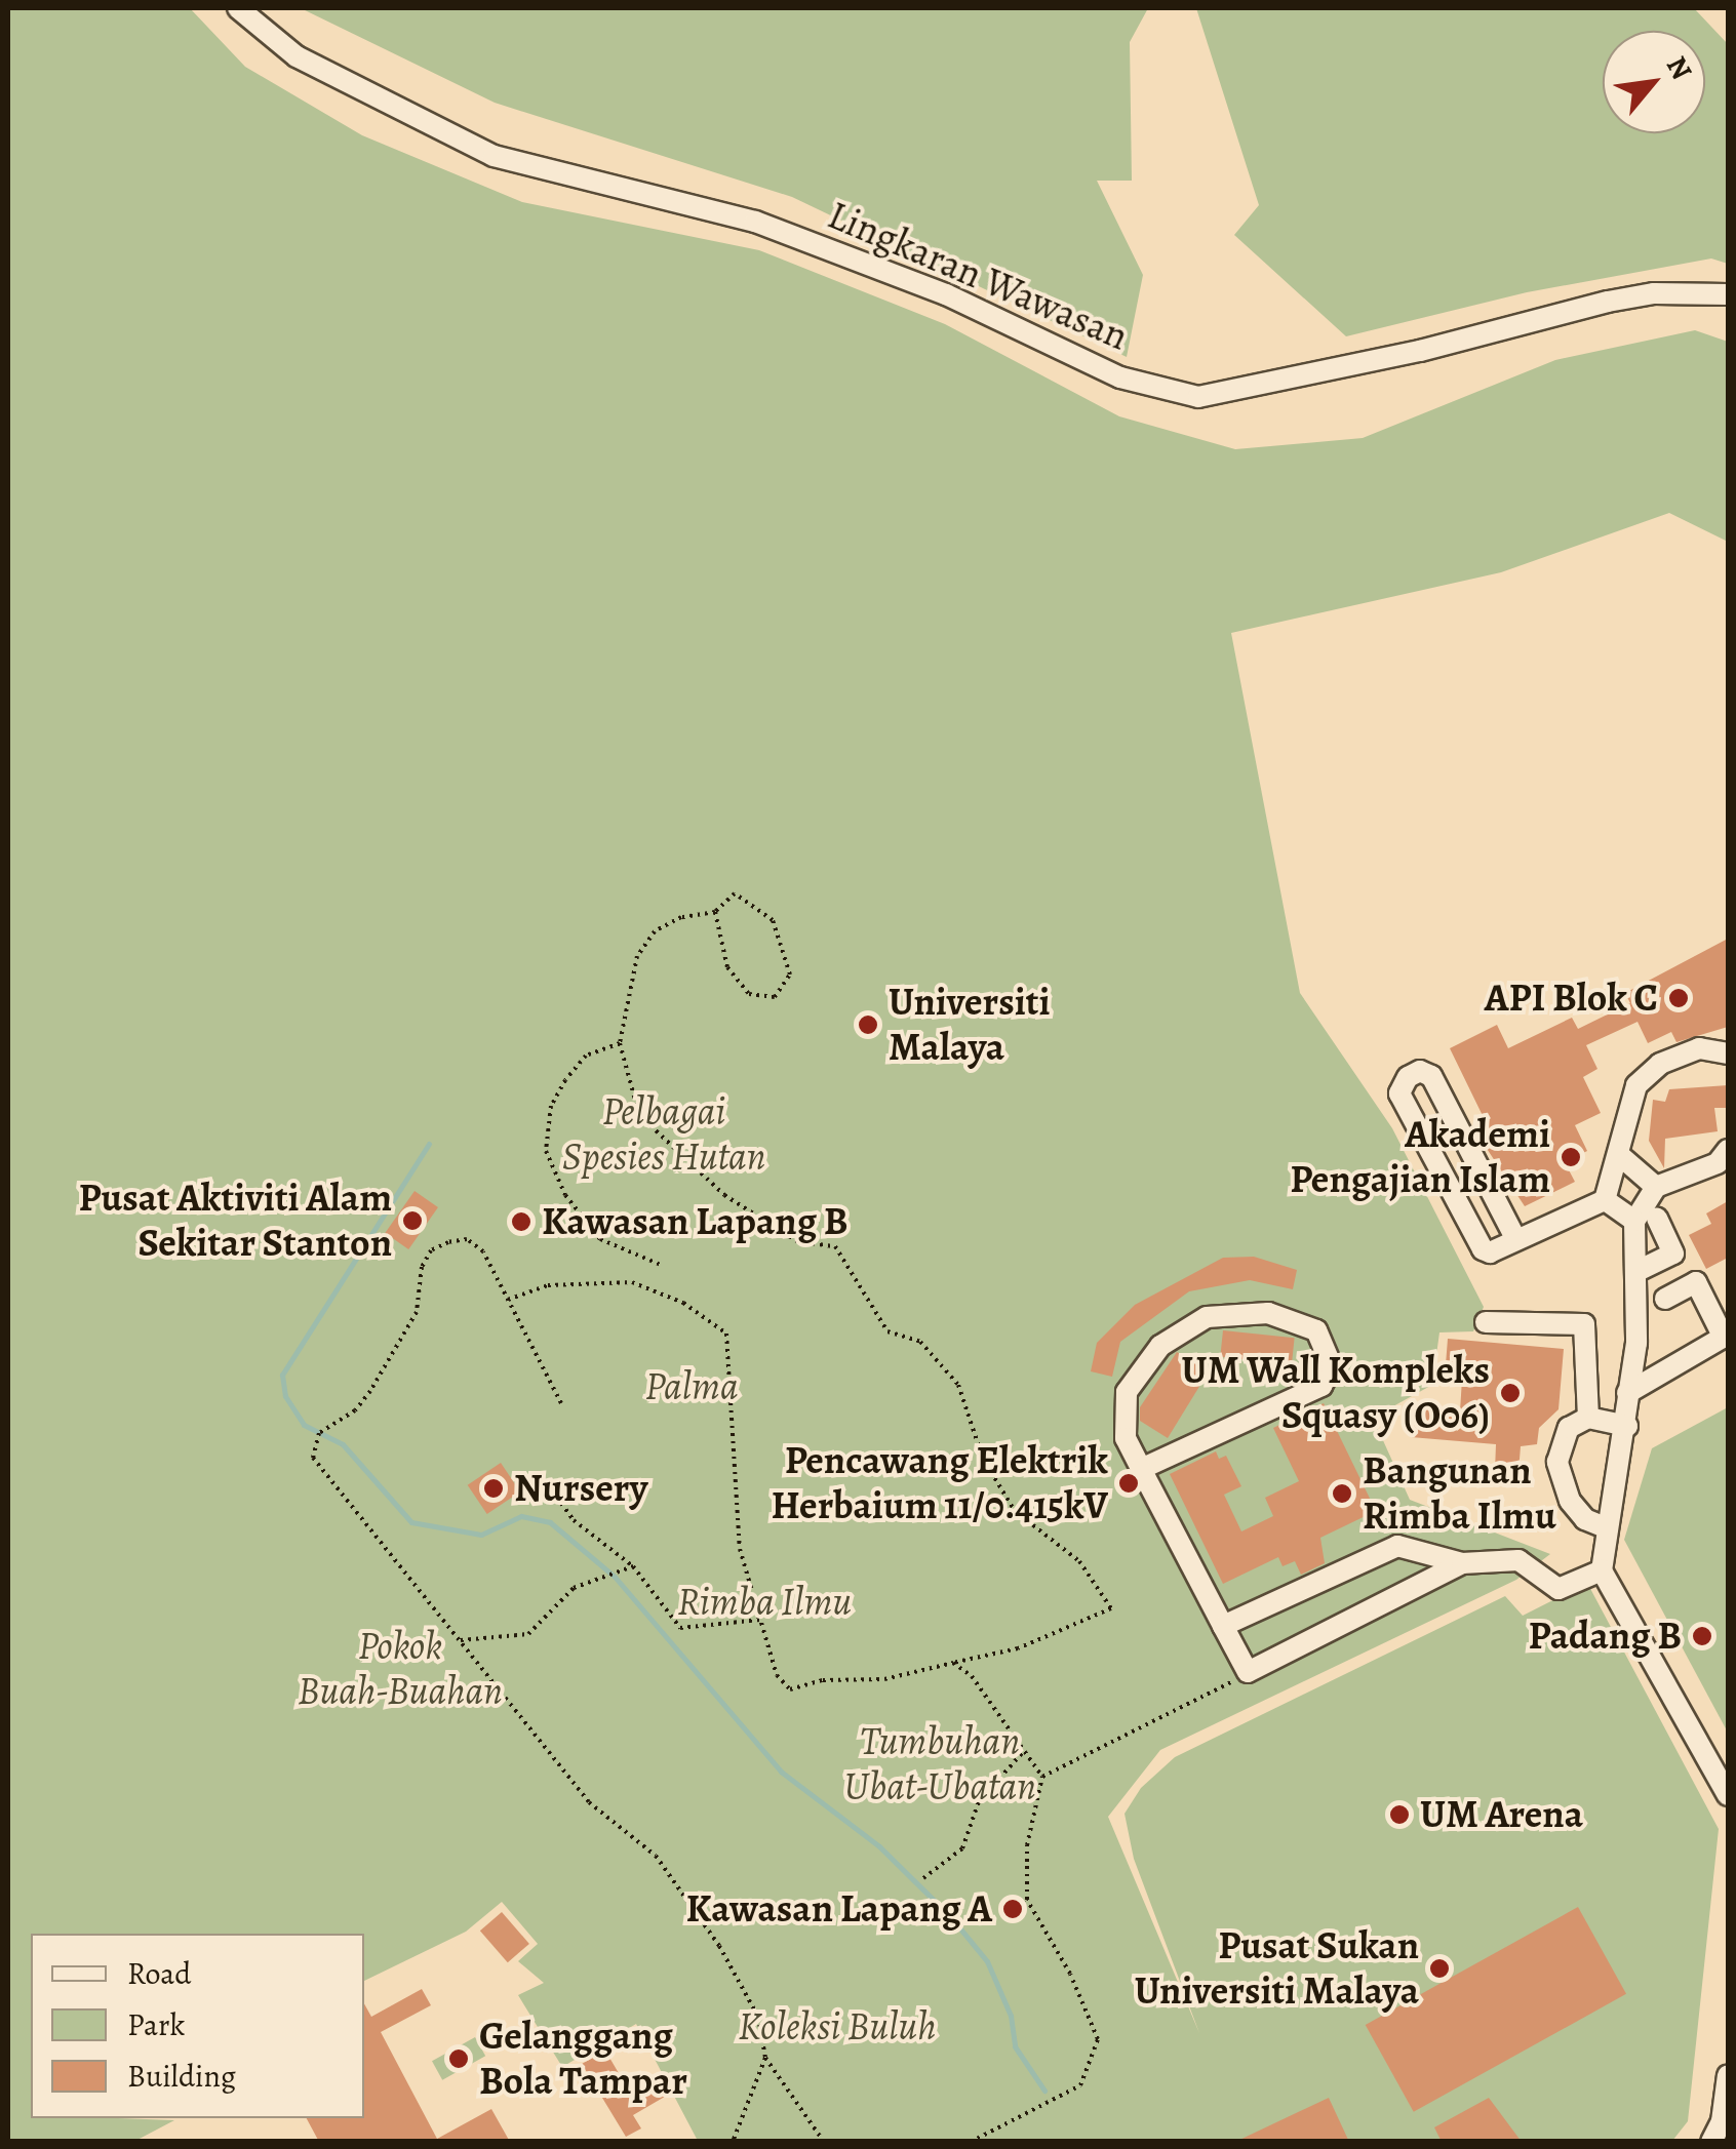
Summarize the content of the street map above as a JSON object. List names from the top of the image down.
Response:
{
  "streets": {
    "street": ["Lingkaran Wawasan"]
  },
  "parks": [
    "Pelbagai Spesies Hutan",
    "Palma",
    "Rimba Ilmu",
    "Pokok Buah-Buahan",
    "Tumbuhan Ubat-Ubatan",
    "Koleksi Buluh"
  ],
  "places": [
    "API Blok C",
    "Universiti Malaya",
    "Akademi Pengajian Islam",
    "Pusat Aktiviti Alam Sekitar Stanton",
    "Kawasan Lapang B",
    "UM Wall Kompleks Squasy (O06)",
    "Pencawang Elektrik Herbaium 11/0.415kV",
    "Nursery",
    "Bangunan Rimba Ilmu",
    "Padang B",
    "UM Arena",
    "Kawasan Lapang A",
    "Pusat Sukan Universiti Malaya",
    "Gelanggang Bola Tampar"
  ],
  "legend": ["Road", "Park", "Building"],
  "north": "top right"
}
